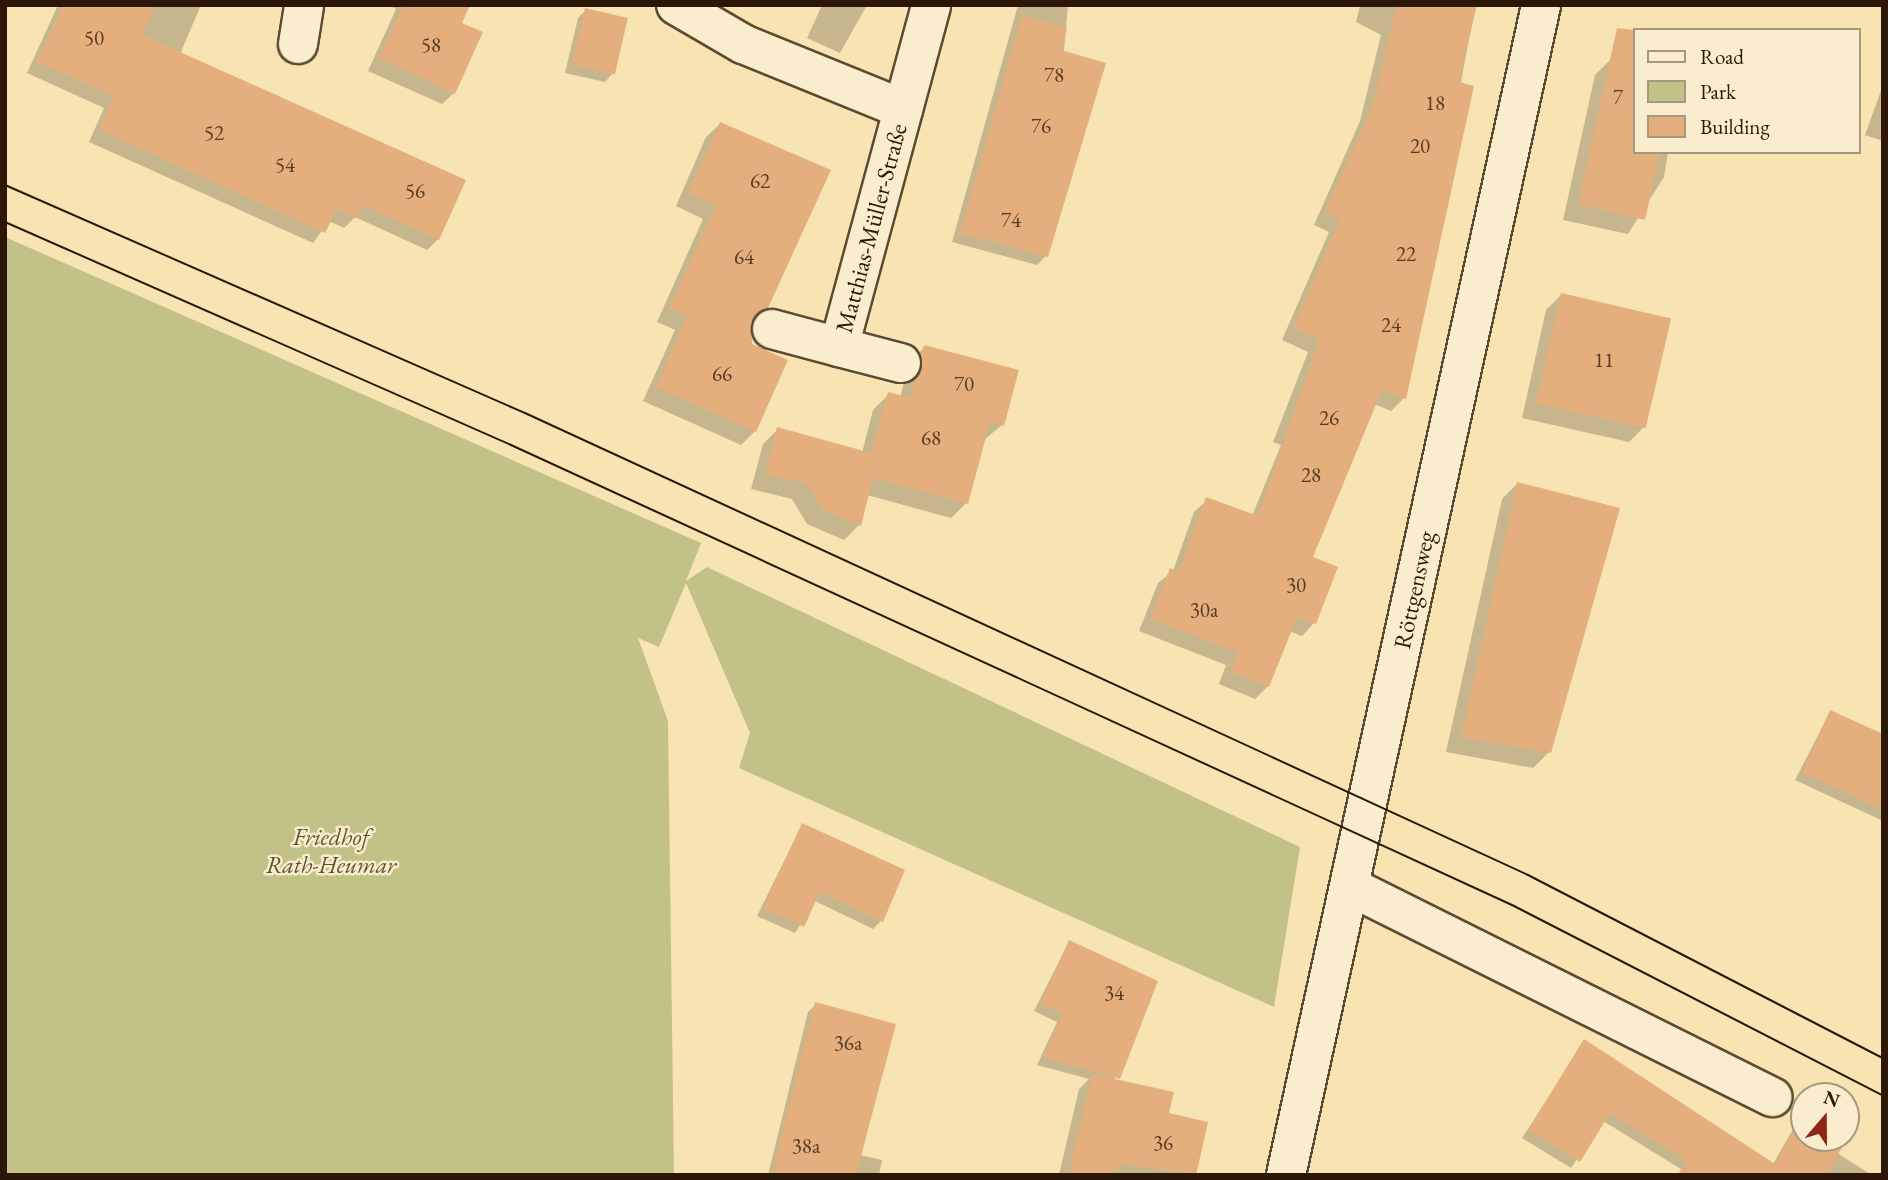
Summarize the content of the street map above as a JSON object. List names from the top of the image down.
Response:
{
  "streets": {
    "street": ["Matthias-Müller-Straße", "Röttgensweg"]
  },
  "parks": ["Friedhof Rath-Heumar"],
  "house_numbers": [
    "50",
    "58",
    "78",
    "7",
    "18",
    "76",
    "52",
    "20",
    "54",
    "62",
    "56",
    "74",
    "22",
    "64",
    "24",
    "11",
    "66",
    "70",
    "26",
    "68",
    "28",
    "30",
    "30a",
    "34",
    "36a",
    "36",
    "38a"
  ],
  "legend": ["Road", "Park", "Building"],
  "north": "top"
}
